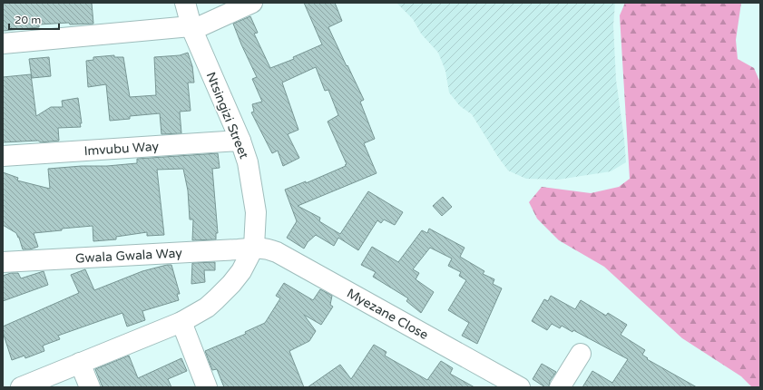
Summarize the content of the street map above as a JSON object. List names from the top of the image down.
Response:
{
  "streets": {
    "street": [
      "Ntsingizi Street",
      "Imvubu Way",
      "Gwala Gwala Way",
      "Myezane Close"
    ]
  },
  "crossings": [
    ["Ntsingizi Street", "Imvubu Way"],
    ["Ntsingizi Street", "Gwala Gwala Way"],
    ["Ntsingizi Street", "Myezane Close"],
    ["Gwala Gwala Way", "Myezane Close"]
  ],
  "scale_bar": "20 m"
}
